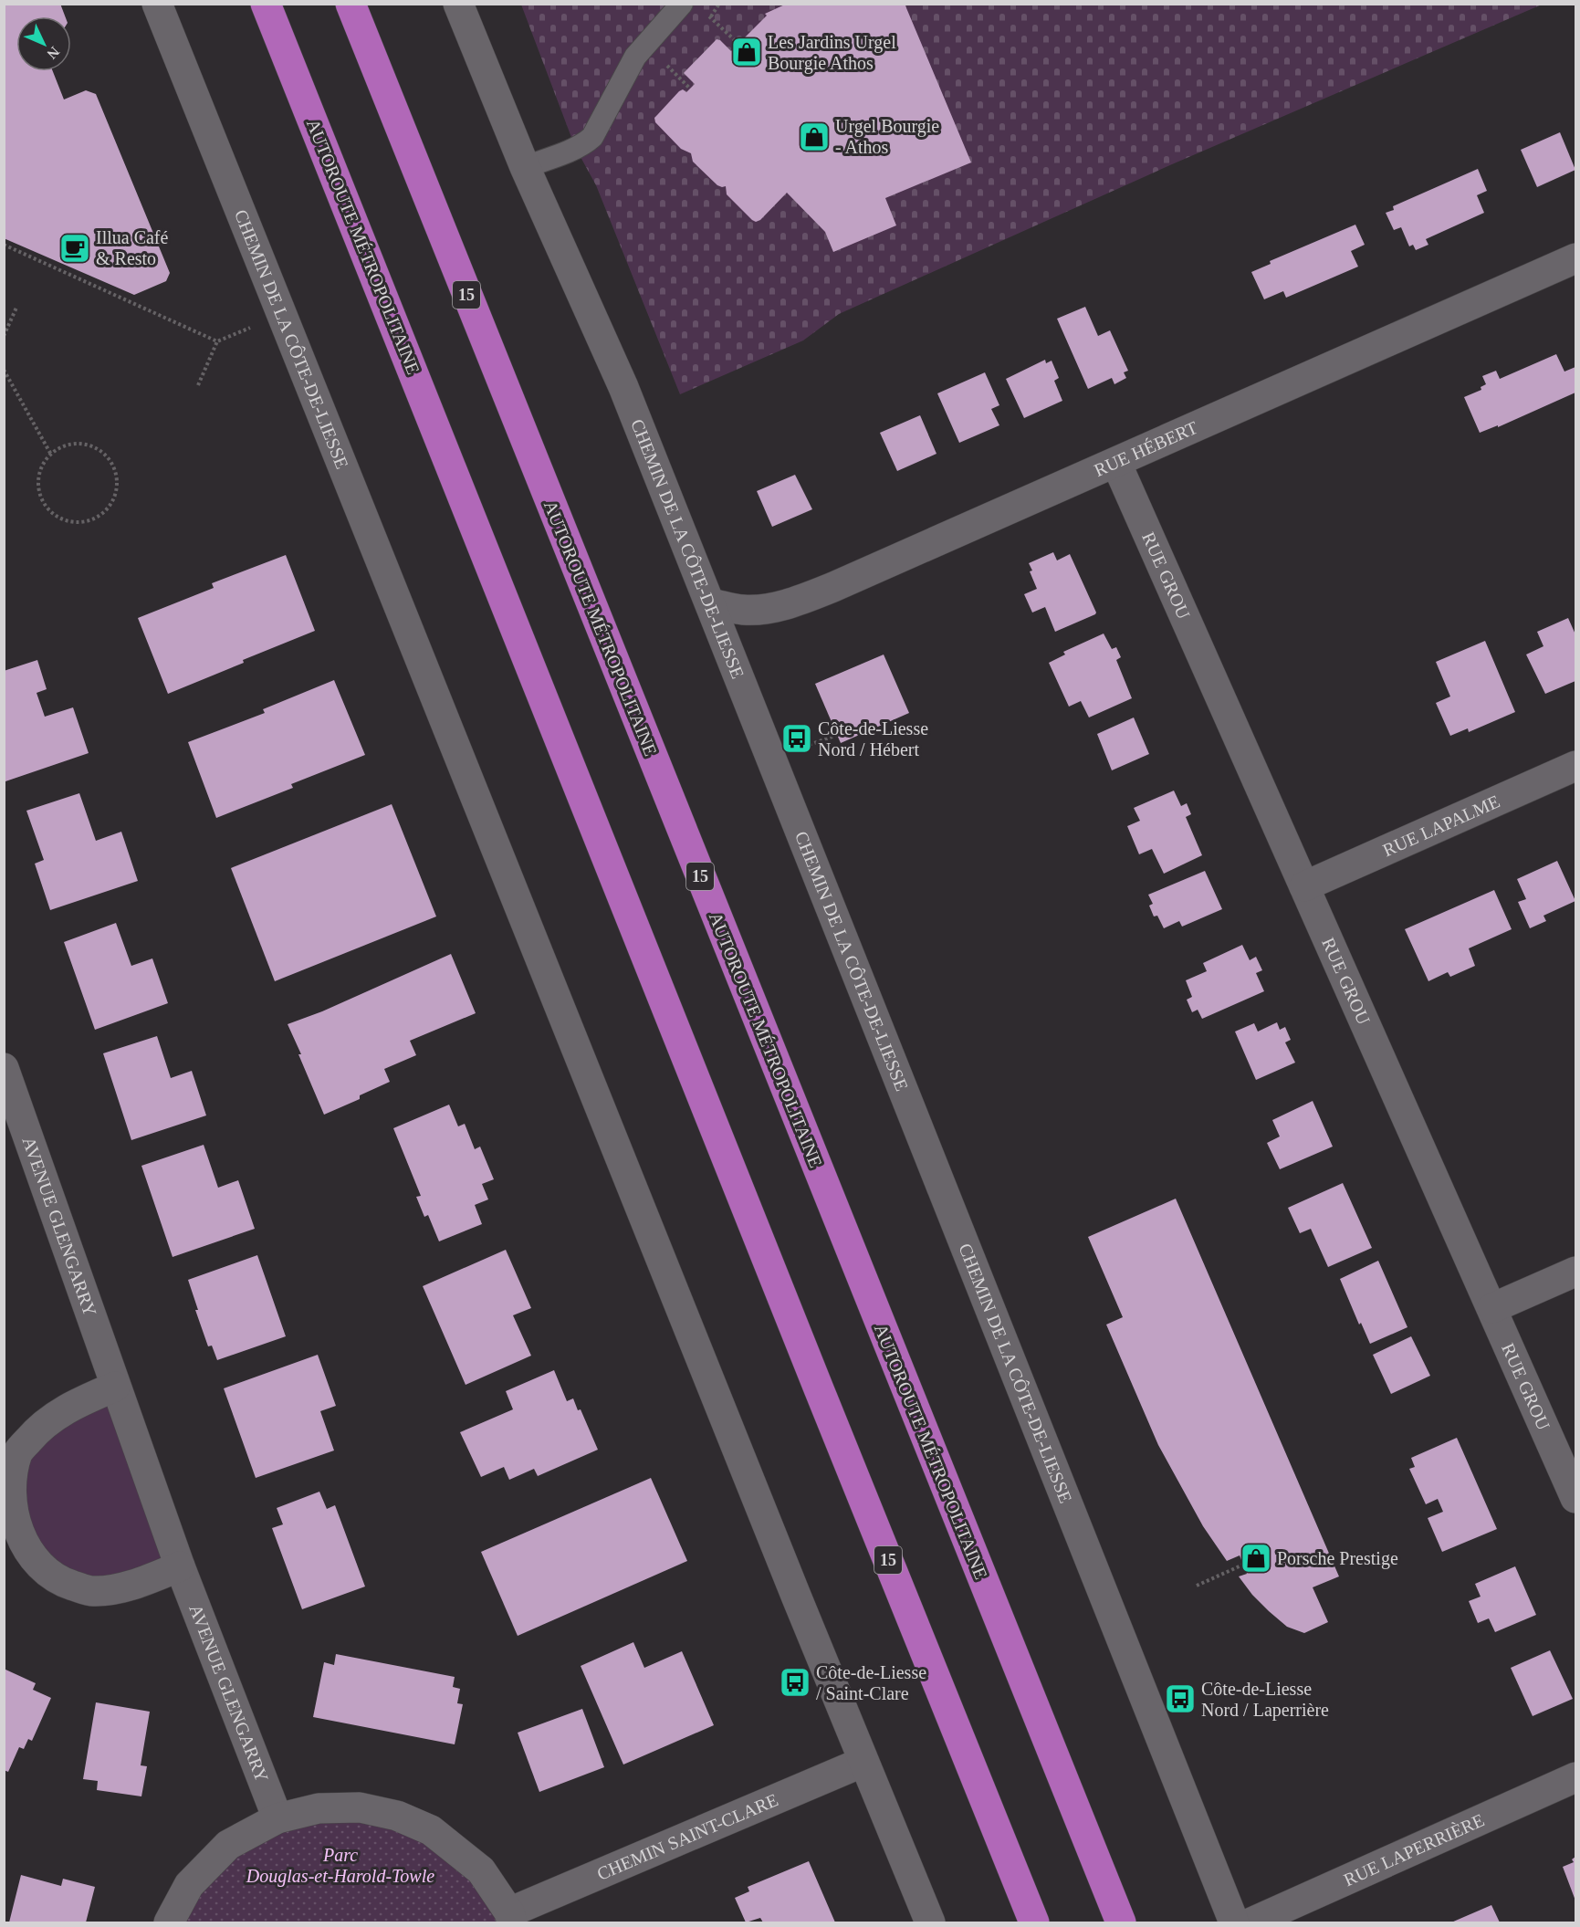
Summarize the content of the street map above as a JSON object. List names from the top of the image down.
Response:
{
  "streets": {
    "highway": ["AUTOROUTE MÉTROPOLITAINE", "15"],
    "street": [
      "CHEMIN DE LA CÔTE-DE-LIESSE",
      "RUE HÉBERT",
      "RUE GROU",
      "RUE LAPALME",
      "AVENUE GLENGARRY",
      "CHEMIN SAINT-CLARE",
      "RUE LAPERRIÈRE"
    ]
  },
  "crossings": [
    ["CHEMIN DE LA CÔTE-DE-LIESSE", "RUE HÉBERT"],
    ["CHEMIN DE LA CÔTE-DE-LIESSE", "CHEMIN SAINT-CLARE"],
    ["RUE HÉBERT", "RUE GROU"],
    ["RUE GROU", "RUE LAPALME"],
    ["AVENUE GLENGARRY", "CHEMIN SAINT-CLARE"]
  ],
  "parks": ["Parc Douglas-et-Harold-Towle"],
  "places": {
    "shop": ["Les Jardins Urgel Bourgie Athos", "Urgel Bourgie - Athos", "Porsche Prestige"],
    "cafe": ["Illua Café & Resto"],
    "bus stop": ["Côte-de-Liesse Nord / Hébert", "Côte-de-Liesse / Saint-Clare", "Côte-de-Liesse Nord / Laperrière"]
  },
  "north": "bottom right"
}
